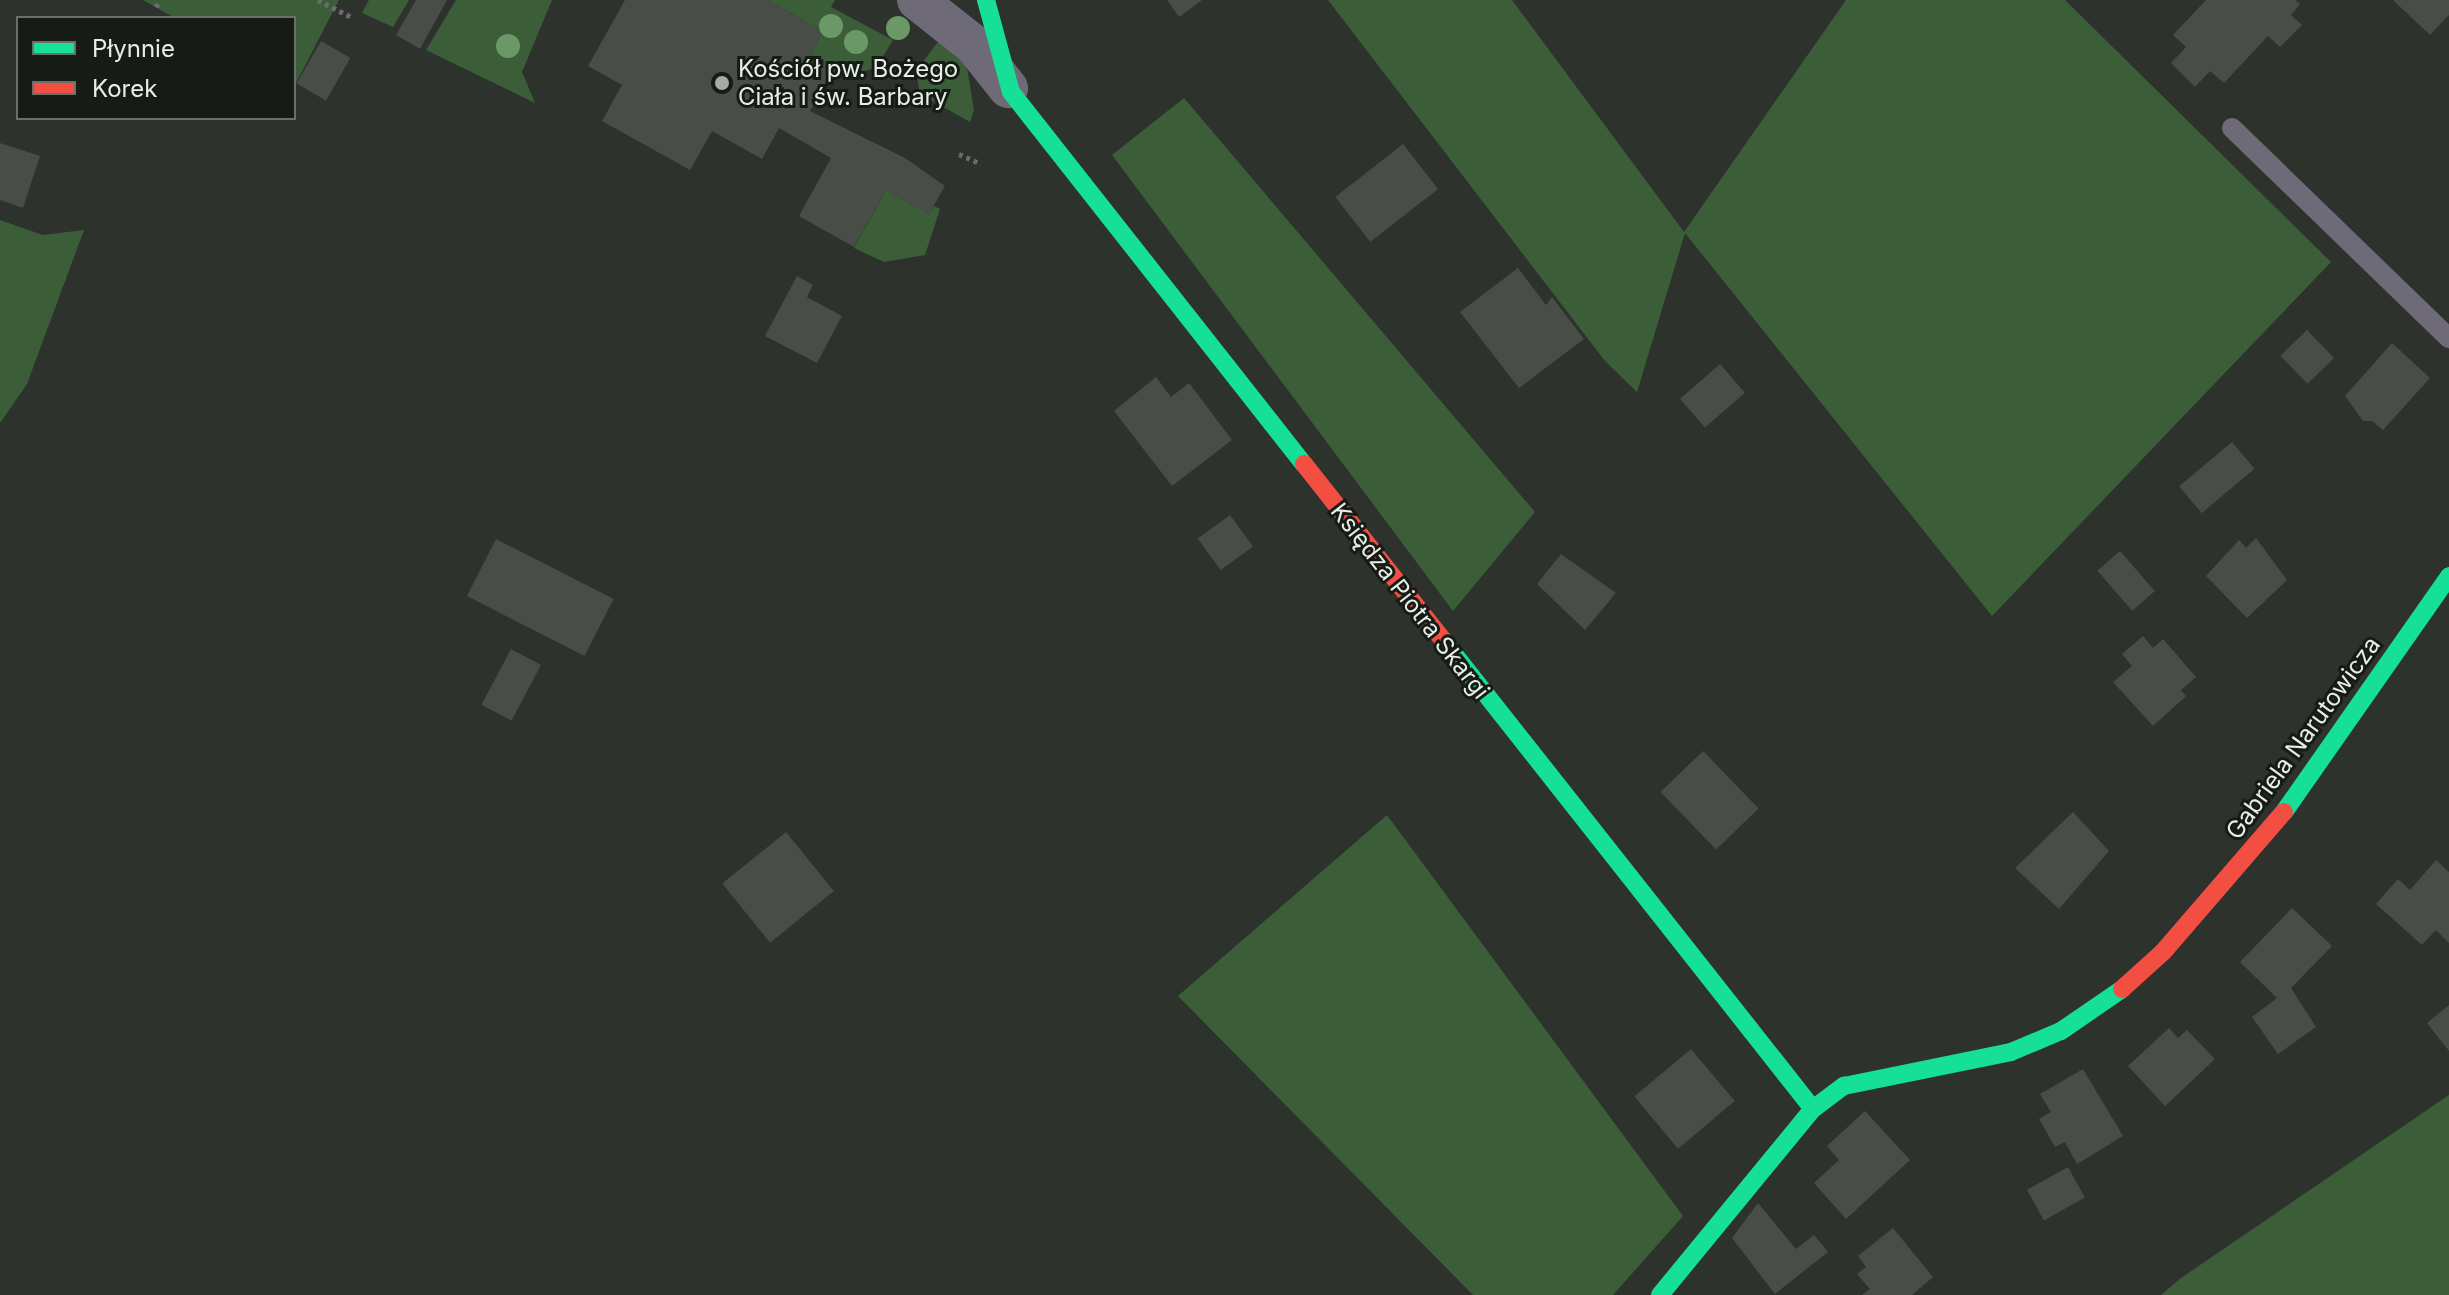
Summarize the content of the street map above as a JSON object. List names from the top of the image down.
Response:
{
  "streets": {
    "street": ["Księdza Piotra Skargi", "Gabriela Narutowicza"]
  },
  "crossings": [
    ["Księdza Piotra Skargi", "Gabriela Narutowicza"]
  ],
  "places": ["Kościół pw. Bożego Ciała i św. Barbary"],
  "legend": ["Płynnie", "Korek"]
}
